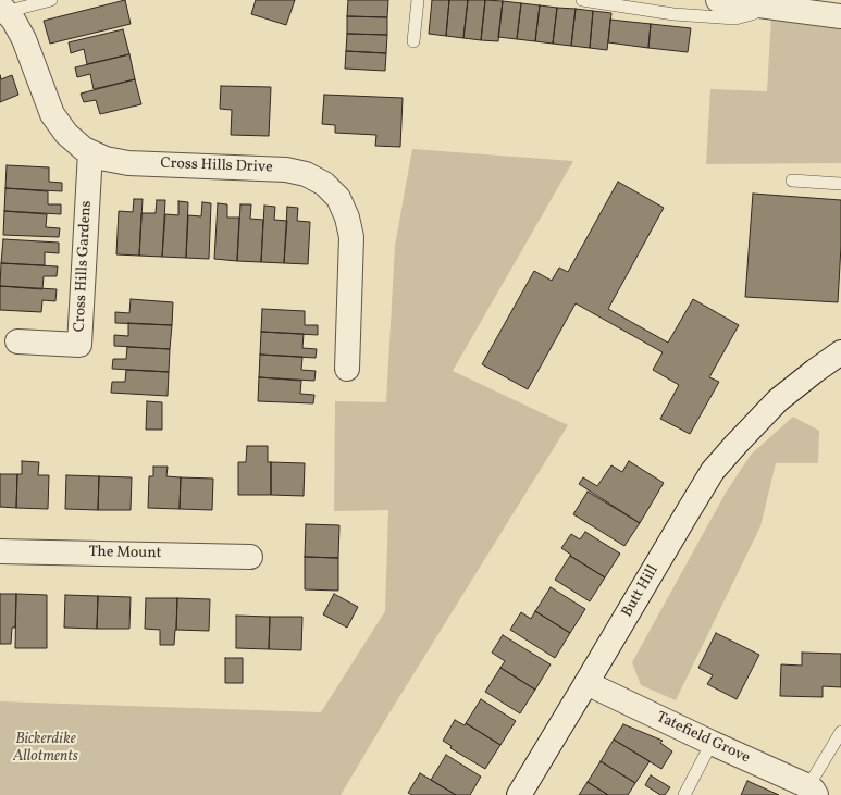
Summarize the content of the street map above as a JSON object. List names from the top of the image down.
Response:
{
  "streets": {
    "street": [
      "Cross Hills Drive",
      "Cross Hills Gardens",
      "The Mount",
      "Butt Hill",
      "Tatefield Grove"
    ]
  },
  "crossings": [
    ["Cross Hills Drive", "Cross Hills Gardens"],
    ["Butt Hill", "Tatefield Grove"]
  ],
  "parks": ["Bickerdike Allotments"]
}
